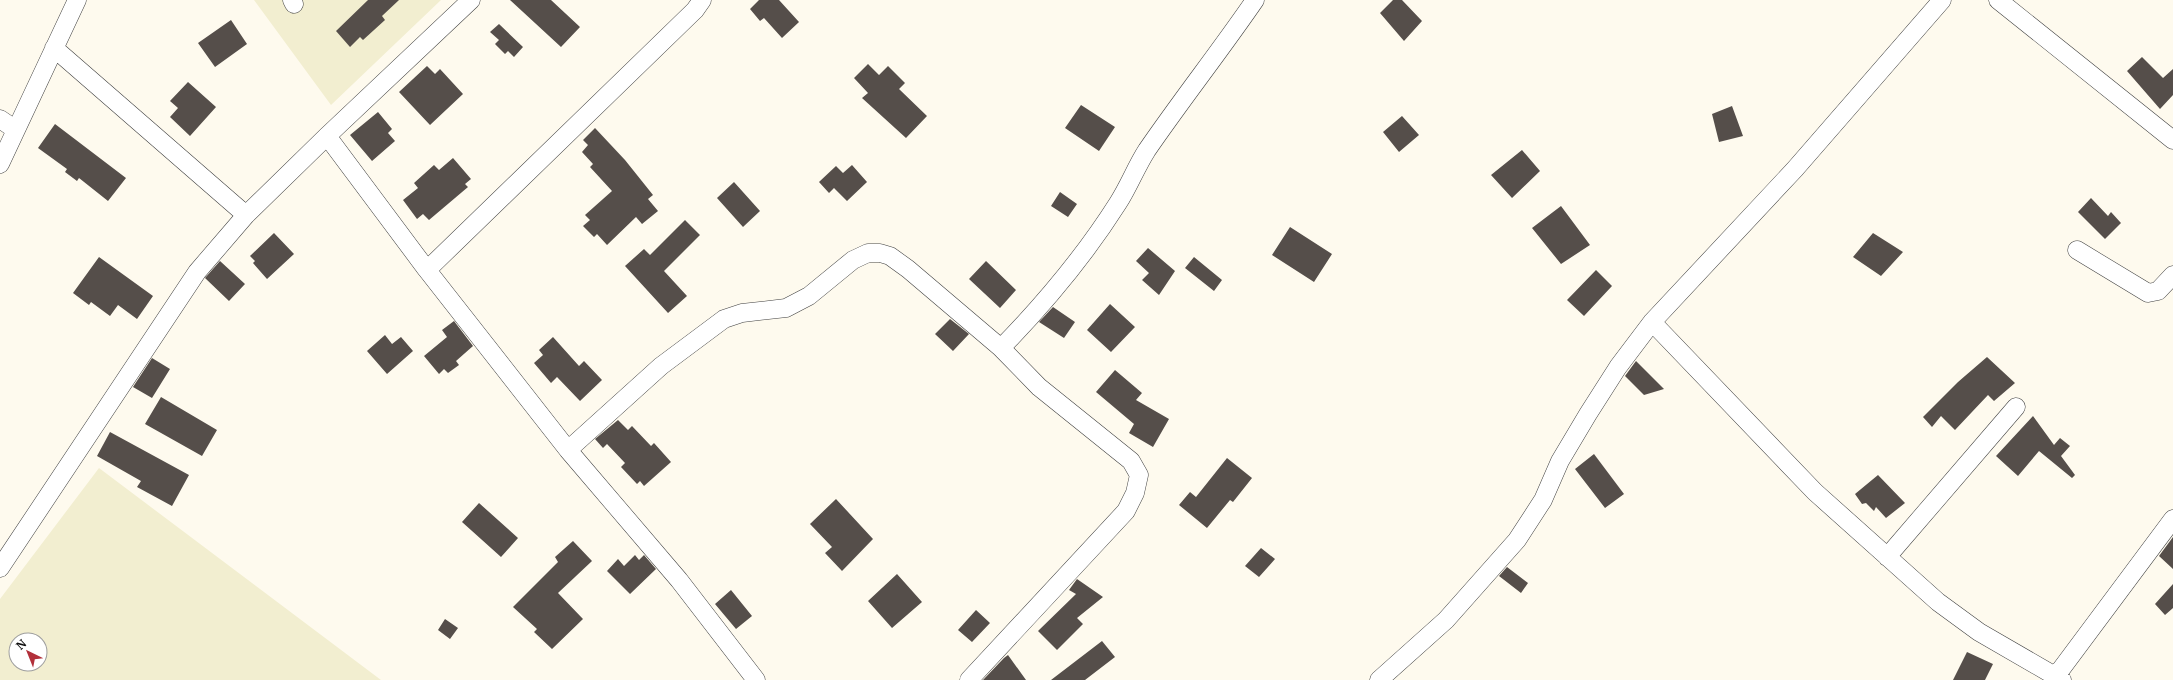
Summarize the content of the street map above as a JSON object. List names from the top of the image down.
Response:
{
  "north": "top left"
}
